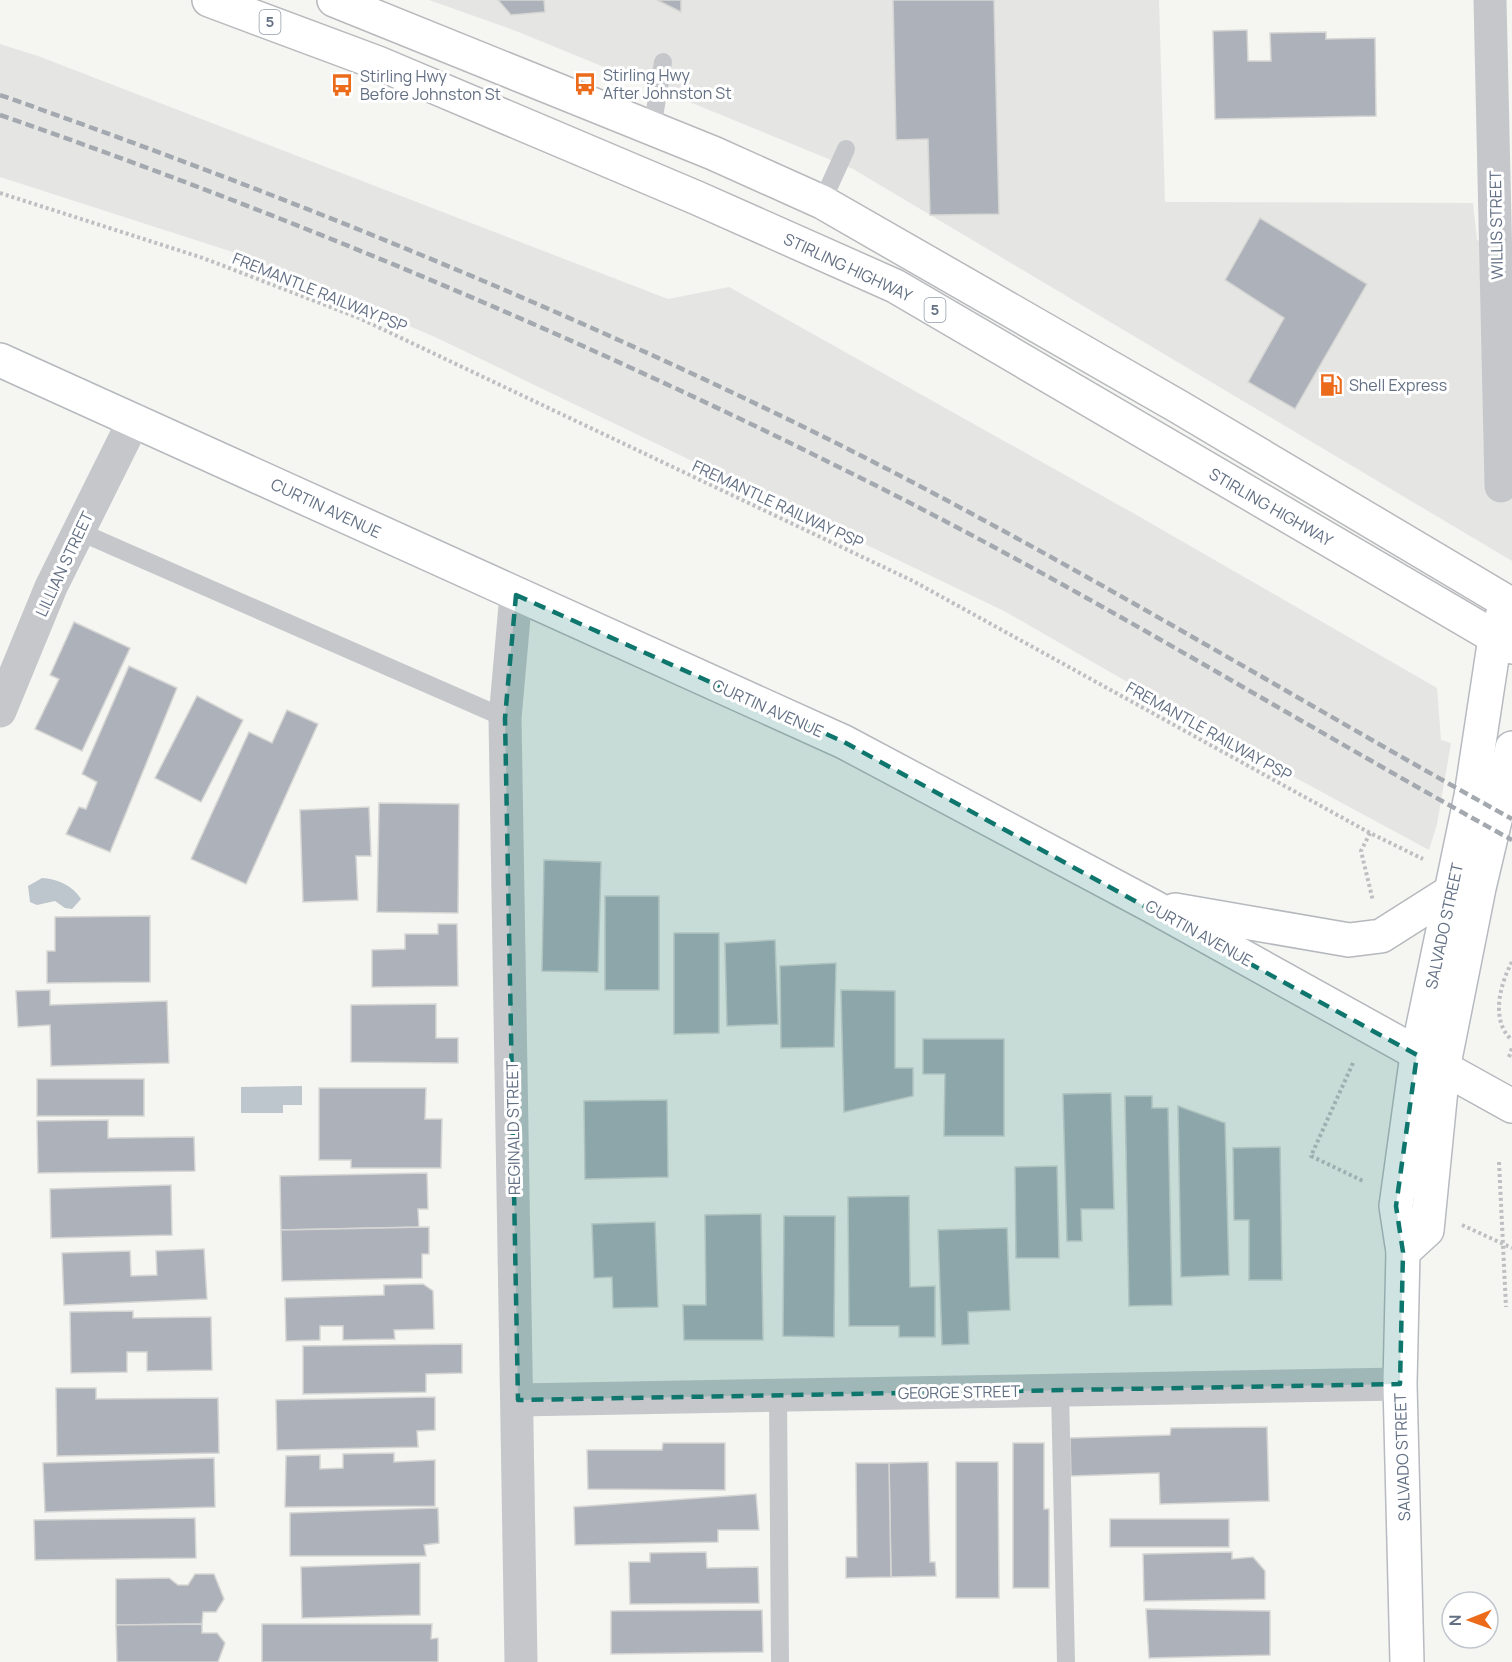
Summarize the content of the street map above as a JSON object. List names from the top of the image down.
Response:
{
  "streets": {
    "main road": [
      "5",
      "STIRLING HIGHWAY",
      "CURTIN AVENUE",
      "SALVADO STREET"
    ],
    "street": [
      "WILLIS STREET",
      "LILLIAN STREET",
      "REGINALD STREET",
      "GEORGE STREET"
    ],
    "path": ["FREMANTLE RAILWAY PSP"]
  },
  "crossings": [
    ["5", "SALVADO STREET"],
    ["STIRLING HIGHWAY", "SALVADO STREET"],
    ["FREMANTLE RAILWAY PSP", "SALVADO STREET"],
    ["CURTIN AVENUE", "LILLIAN STREET"],
    ["CURTIN AVENUE", "SALVADO STREET"],
    ["CURTIN AVENUE", "REGINALD STREET"],
    ["SALVADO STREET", "GEORGE STREET"],
    ["REGINALD STREET", "GEORGE STREET"]
  ],
  "places": {
    "bus stop": ["Stirling Hwy After Johnston St", "Stirling Hwy Before Johnston St"],
    "fuel station": ["Shell Express"]
  },
  "north": "left"
}
